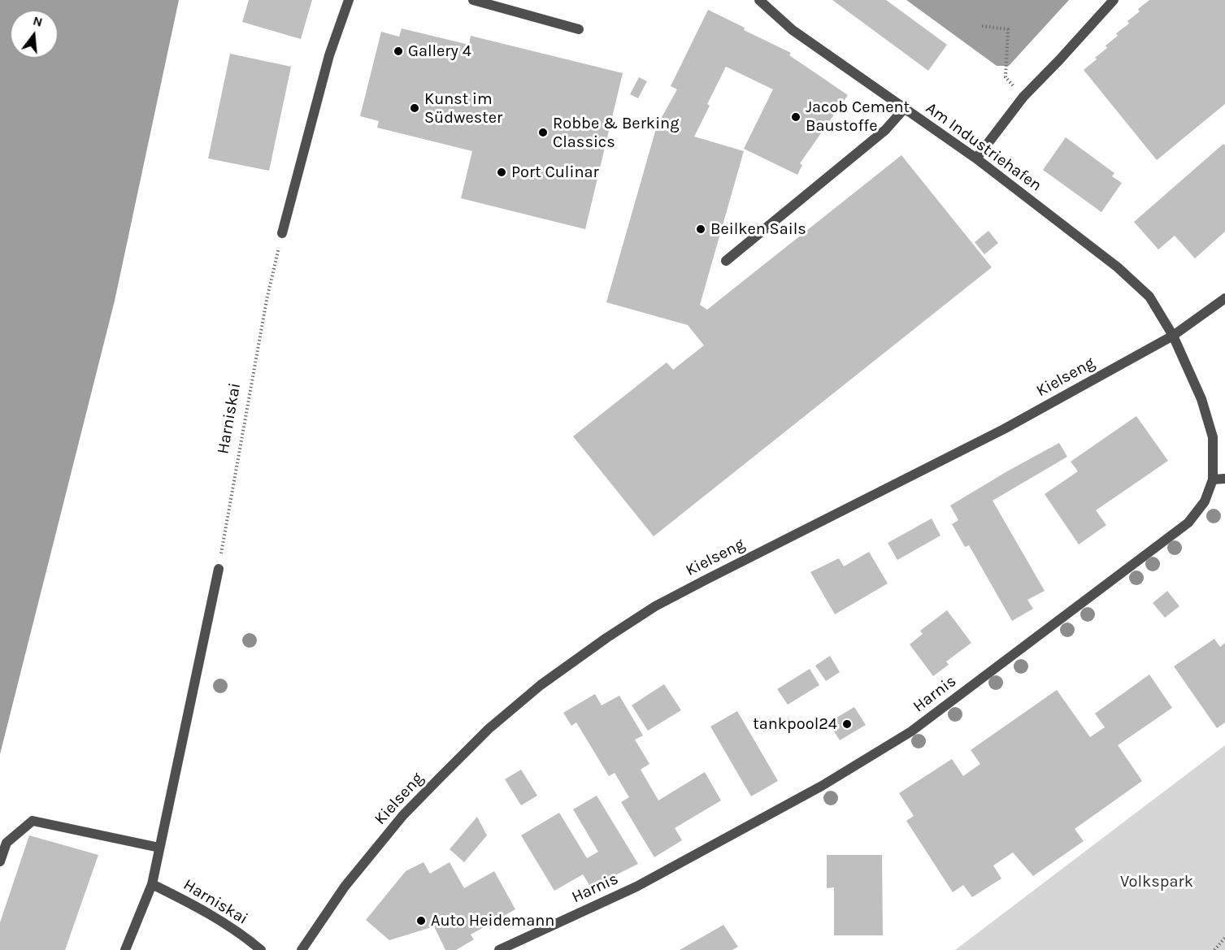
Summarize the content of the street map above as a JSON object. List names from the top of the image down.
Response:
{
  "streets": {
    "street": [
      "Am Industriehafen",
      "Kielseng",
      "Harniskai",
      "Harnis"
    ]
  },
  "crossings": [
    ["Am Industriehafen", "Kielseng"],
    ["Am Industriehafen", "Harnis"],
    ["Kielseng", "Harnis"]
  ],
  "parks": ["Volkspark"],
  "places": [
    "Gallery 4",
    "Kunst im Südwester",
    "Jacob Cement Baustoffe",
    "Robbe & Berking Classics",
    "Port Culinar",
    "Beilken Sails",
    "tankpool24",
    "Auto Heidemann"
  ],
  "north": "top"
}
